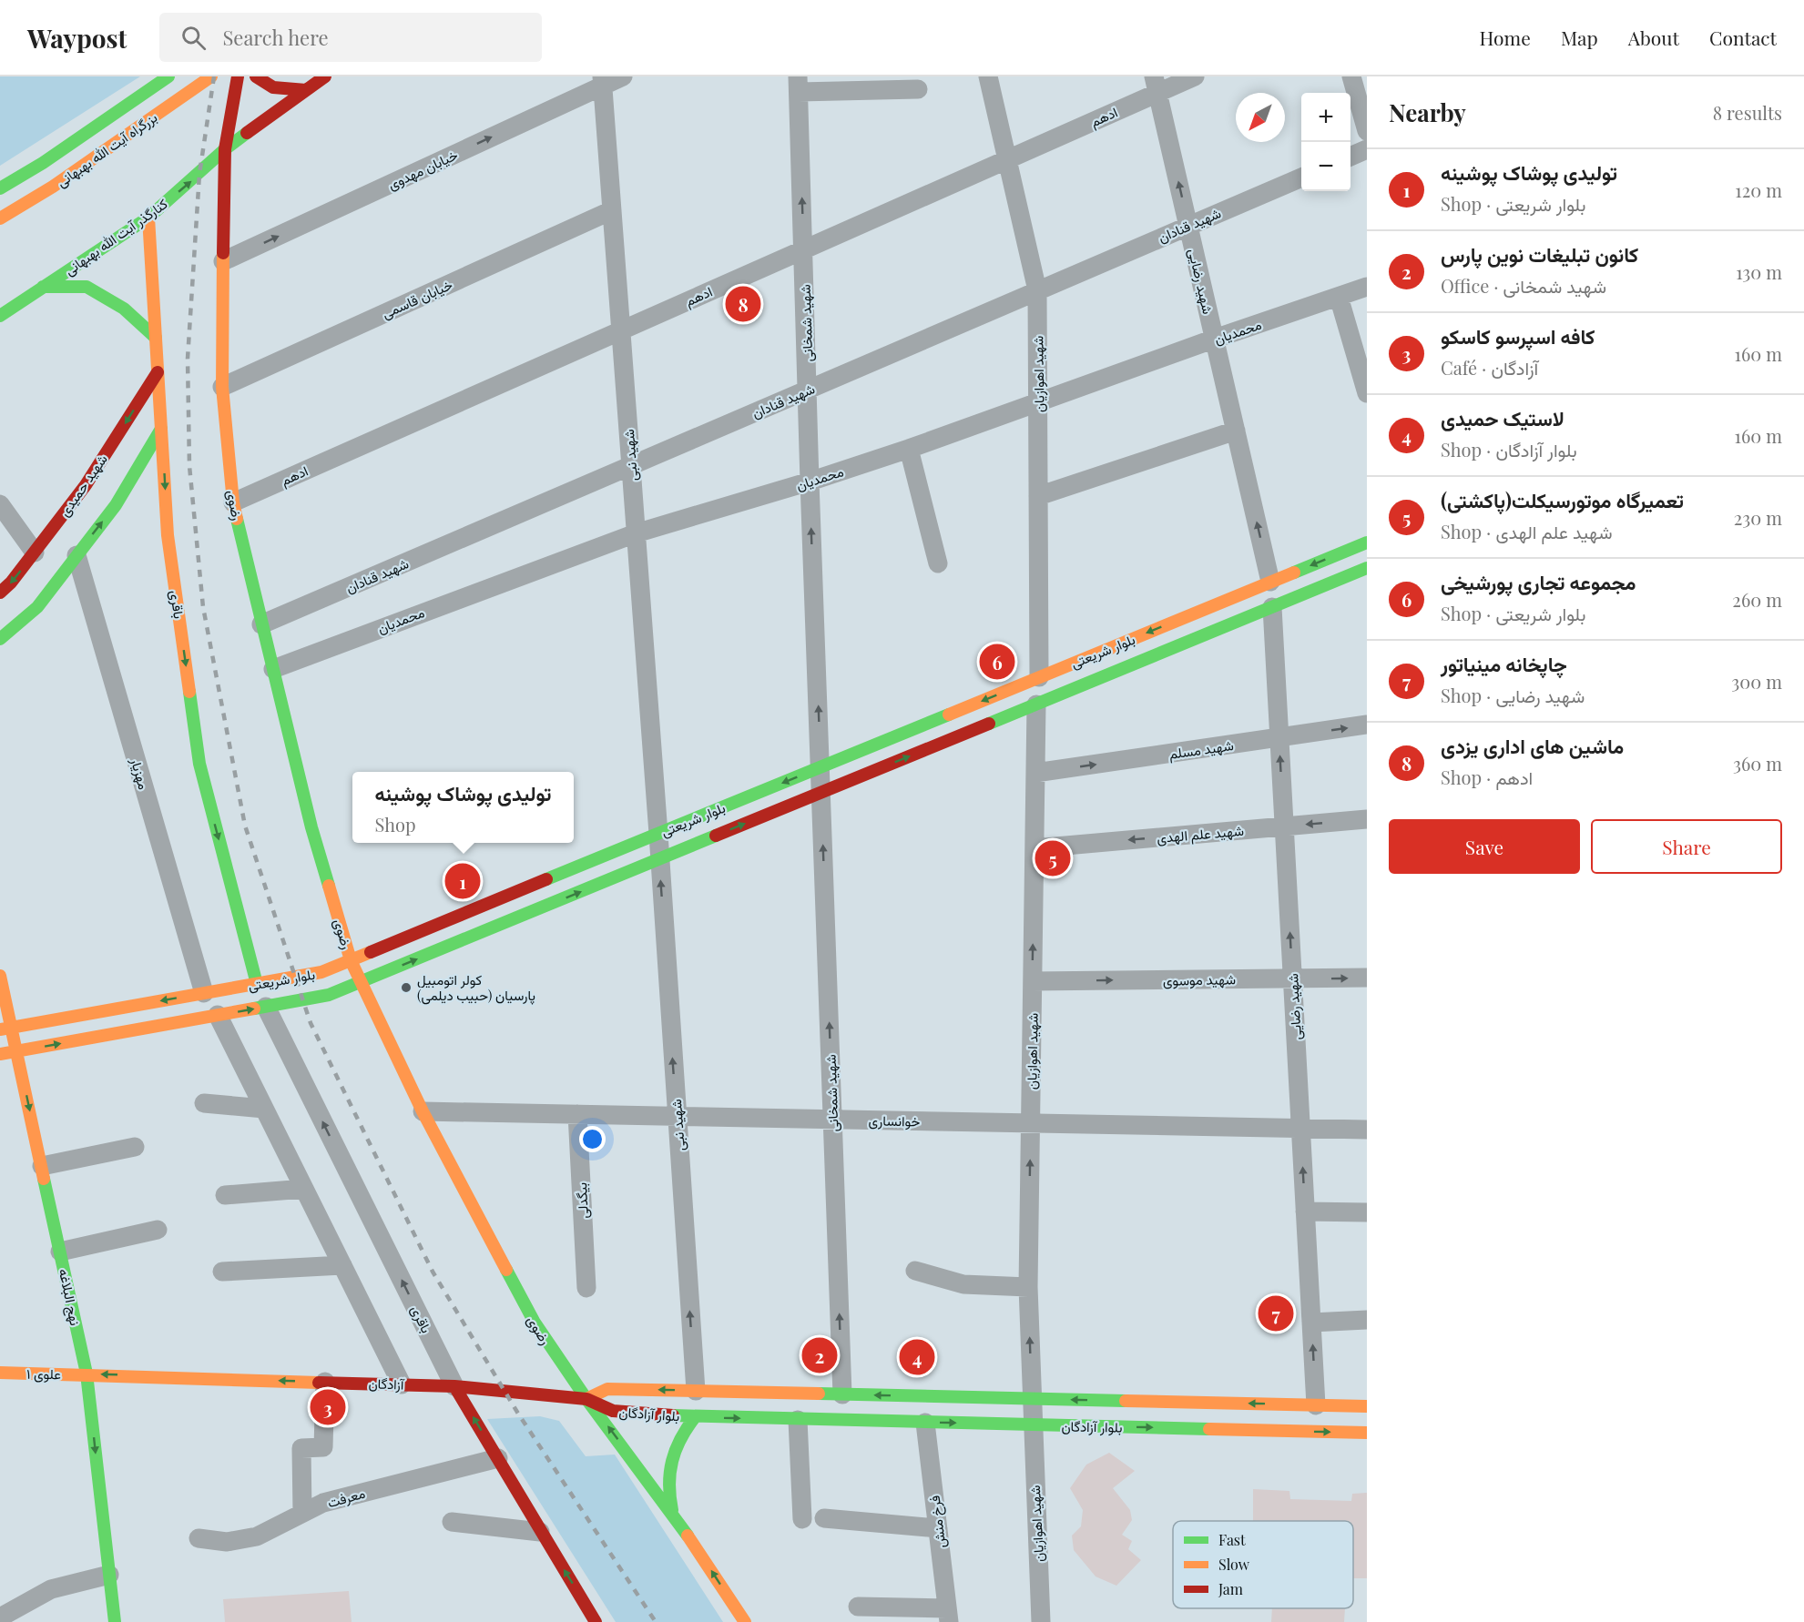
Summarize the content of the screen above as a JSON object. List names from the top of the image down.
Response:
{
  "streets": {
    "main road": [
      "بزرگراه آیت الله بهبهانی",
      "کنارگذر آیت الله بهبهانی",
      "شهید حمیدی",
      "رضوی",
      "باقری",
      "بلوار شریعتی",
      "نهج البلاغه",
      "علوی ۱",
      "آزادگان",
      "بلوار آزادگان"
    ],
    "street": [
      "ادهم",
      "خیابان مهدوی",
      "شهید قنادان",
      "شهید رضایی",
      "خیابان قاسمی",
      "شهید شمخانی",
      "محمدیان",
      "شهید اهوازیان",
      "شهید نبی",
      "شهید مسلم",
      "مهزیار",
      "شهید علم الهدی",
      "شهید موسوی",
      "خوانساری",
      "بیگدلی",
      "معرفت",
      "فرخ منش"
    ]
  },
  "crossings": [
    ["ادهم", "شهید رضایی"],
    ["ادهم", "شهید شمخانی"],
    ["ادهم", "شهید اهوازیان"],
    ["ادهم", "شهید نبی"],
    ["ادهم", "رضوی"],
    ["خیابان مهدوی", "شهید نبی"],
    ["خیابان مهدوی", "رضوی"],
    ["شهید قنادان", "شهید رضایی"],
    ["شهید قنادان", "شهید شمخانی"],
    ["شهید قنادان", "شهید اهوازیان"],
    ["شهید قنادان", "شهید نبی"],
    ["شهید قنادان", "رضوی"],
    ["کنارگذر آیت الله بهبهانی", "رضوی"],
    ["کنارگذر آیت الله بهبهانی", "باقری"],
    ["شهید رضایی", "محمدیان"],
    ["شهید رضایی", "بلوار شریعتی"],
    ["شهید رضایی", "شهید مسلم"],
    ["شهید رضایی", "شهید علم الهدی"],
    ["شهید رضایی", "شهید موسوی"],
    ["شهید رضایی", "خوانساری"],
    ["شهید رضایی", "بلوار آزادگان"],
    ["خیابان قاسمی", "شهید نبی"],
    ["خیابان قاسمی", "رضوی"],
    ["شهید شمخانی", "محمدیان"],
    ["شهید شمخانی", "بلوار شریعتی"],
    ["شهید شمخانی", "خوانساری"],
    ["شهید شمخانی", "بلوار آزادگان"],
    ["محمدیان", "شهید اهوازیان"],
    ["محمدیان", "شهید نبی"],
    ["محمدیان", "رضوی"],
    ["شهید اهوازیان", "بلوار شریعتی"],
    ["شهید اهوازیان", "شهید مسلم"],
    ["شهید اهوازیان", "شهید علم الهدی"],
    ["شهید اهوازیان", "شهید موسوی"],
    ["شهید اهوازیان", "خوانساری"],
    ["شهید اهوازیان", "بلوار آزادگان"],
    ["شهید نبی", "بلوار شریعتی"],
    ["شهید نبی", "خوانساری"],
    ["شهید نبی", "بلوار آزادگان"],
    ["شهید حمیدی", "باقری"],
    ["رضوی", "بلوار شریعتی"],
    ["رضوی", "خوانساری"],
    ["رضوی", "آزادگان"],
    ["رضوی", "بلوار آزادگان"],
    ["باقری", "بلوار شریعتی"],
    ["باقری", "آزادگان"],
    ["باقری", "معرفت"],
    ["بلوار شریعتی", "مهزیار"],
    ["بلوار شریعتی", "نهج البلاغه"],
    ["خوانساری", "بیگدلی"],
    ["نهج البلاغه", "علوی ۱"],
    ["نهج البلاغه", "آزادگان"],
    ["علوی ۱", "آزادگان"],
    ["آزادگان", "بلوار آزادگان"],
    ["بلوار آزادگان", "فرخ منش"]
  ],
  "one_way": [
    "خیابان مهدوی",
    "شهید رضایی",
    "شهید شمخانی",
    "شهید نبی",
    "شهید مسلم",
    "شهید علم الهدی",
    "شهید موسوی",
    "نهج البلاغه",
    "آزادگان"
  ],
  "places": ["کولر اتومبیل پارسیان (حبیب دیلمی)"],
  "legend": ["Fast", "Slow", "Jam"],
  "north": "bottom left",
  "page": {
    "header": "Waypost",
    "search": "Search here",
    "nav": [
      "Home",
      "Map",
      "About",
      "Contact"
    ],
    "heading": ["Nearby", "8 results"],
    "map_buttons": ["+", "−"],
    "list": [
      {
        "mark": "1",
        "name": "تولیدی پوشاک پوشینه",
        "note": "Shop · بلوار شریعتی",
        "value": "120 m"
      },
      {
        "mark": "2",
        "name": "کانون تبلیغات نوین پارس",
        "note": "Office · شهید شمخانی",
        "value": "130 m"
      },
      {
        "mark": "3",
        "name": "کافه اسپرسو کاسکو",
        "note": "Café · آزادگان",
        "value": "160 m"
      },
      {
        "mark": "4",
        "name": "لاستیک حمیدی",
        "note": "Shop · بلوار آزادگان",
        "value": "160 m"
      },
      {
        "mark": "5",
        "name": "تعمیرگاه موتورسیکلت(پاکشتی)",
        "note": "Shop · شهید علم الهدی",
        "value": "230 m"
      },
      {
        "mark": "6",
        "name": "مجموعه تجاری پورشیخی",
        "note": "Shop · بلوار شریعتی",
        "value": "260 m"
      },
      {
        "mark": "7",
        "name": "چاپخانه مینیاتور",
        "note": "Shop · شهید رضایی",
        "value": "300 m"
      },
      {
        "mark": "8",
        "name": "ماشین های اداری یزدی",
        "note": "Shop · ادهم",
        "value": "360 m"
      }
    ],
    "pins": [
      "8",
      "6",
      "5",
      "1",
      "7",
      "2",
      "4",
      "3"
    ],
    "popup": ["تولیدی پوشاک پوشینه", "Shop"],
    "buttons": ["Save", "Share"]
  }
}
